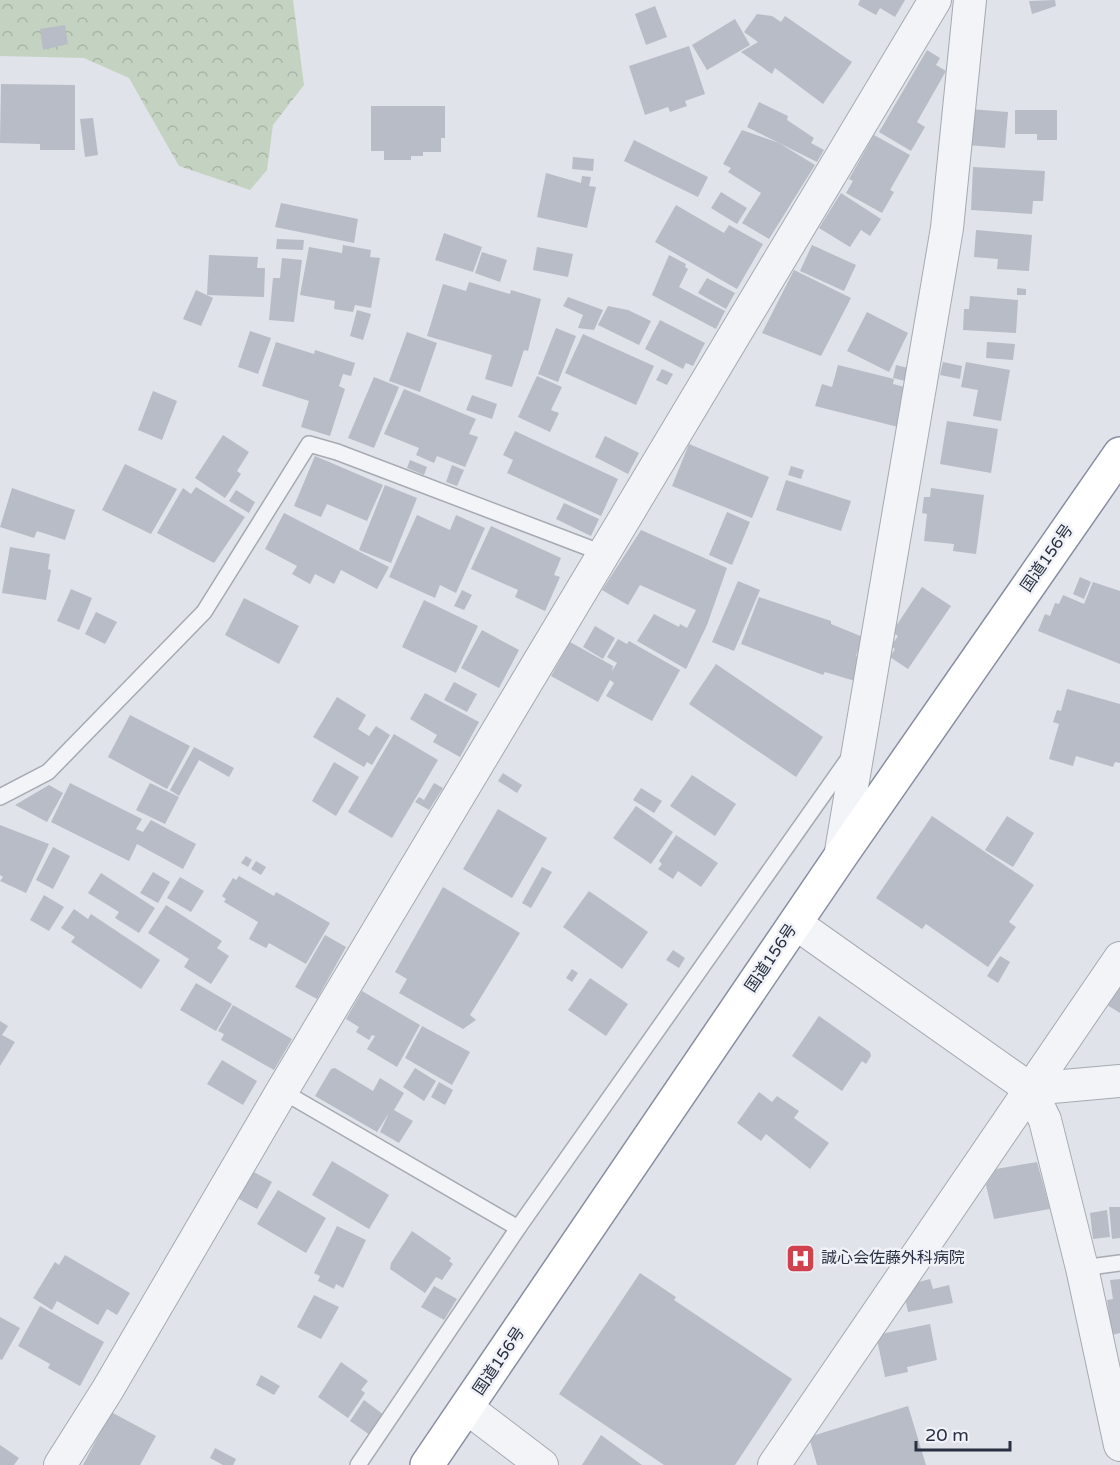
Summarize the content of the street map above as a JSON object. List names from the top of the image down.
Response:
{
  "streets": {
    "highway": ["国道156号"]
  },
  "places": {
    "hospital": ["誠心会佐藤外科病院"]
  },
  "scale_bar": "20 m"
}
